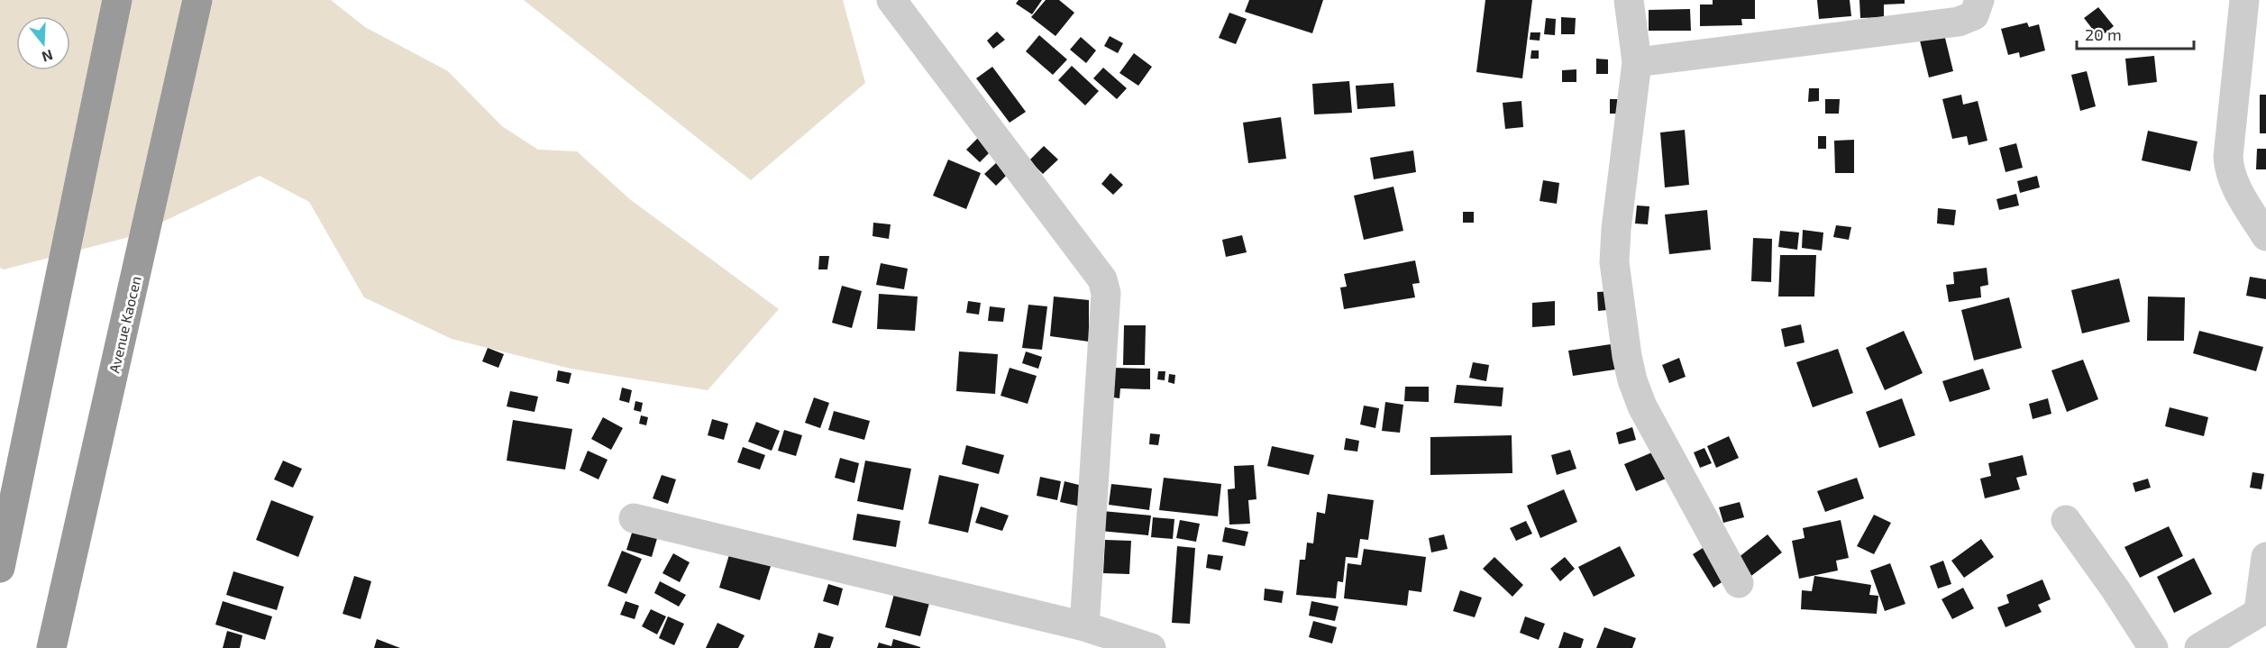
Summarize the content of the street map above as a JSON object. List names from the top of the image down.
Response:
{
  "streets": {
    "highway": ["Avenue Kaocen"]
  },
  "scale_bar": "20 m",
  "north": "bottom"
}
